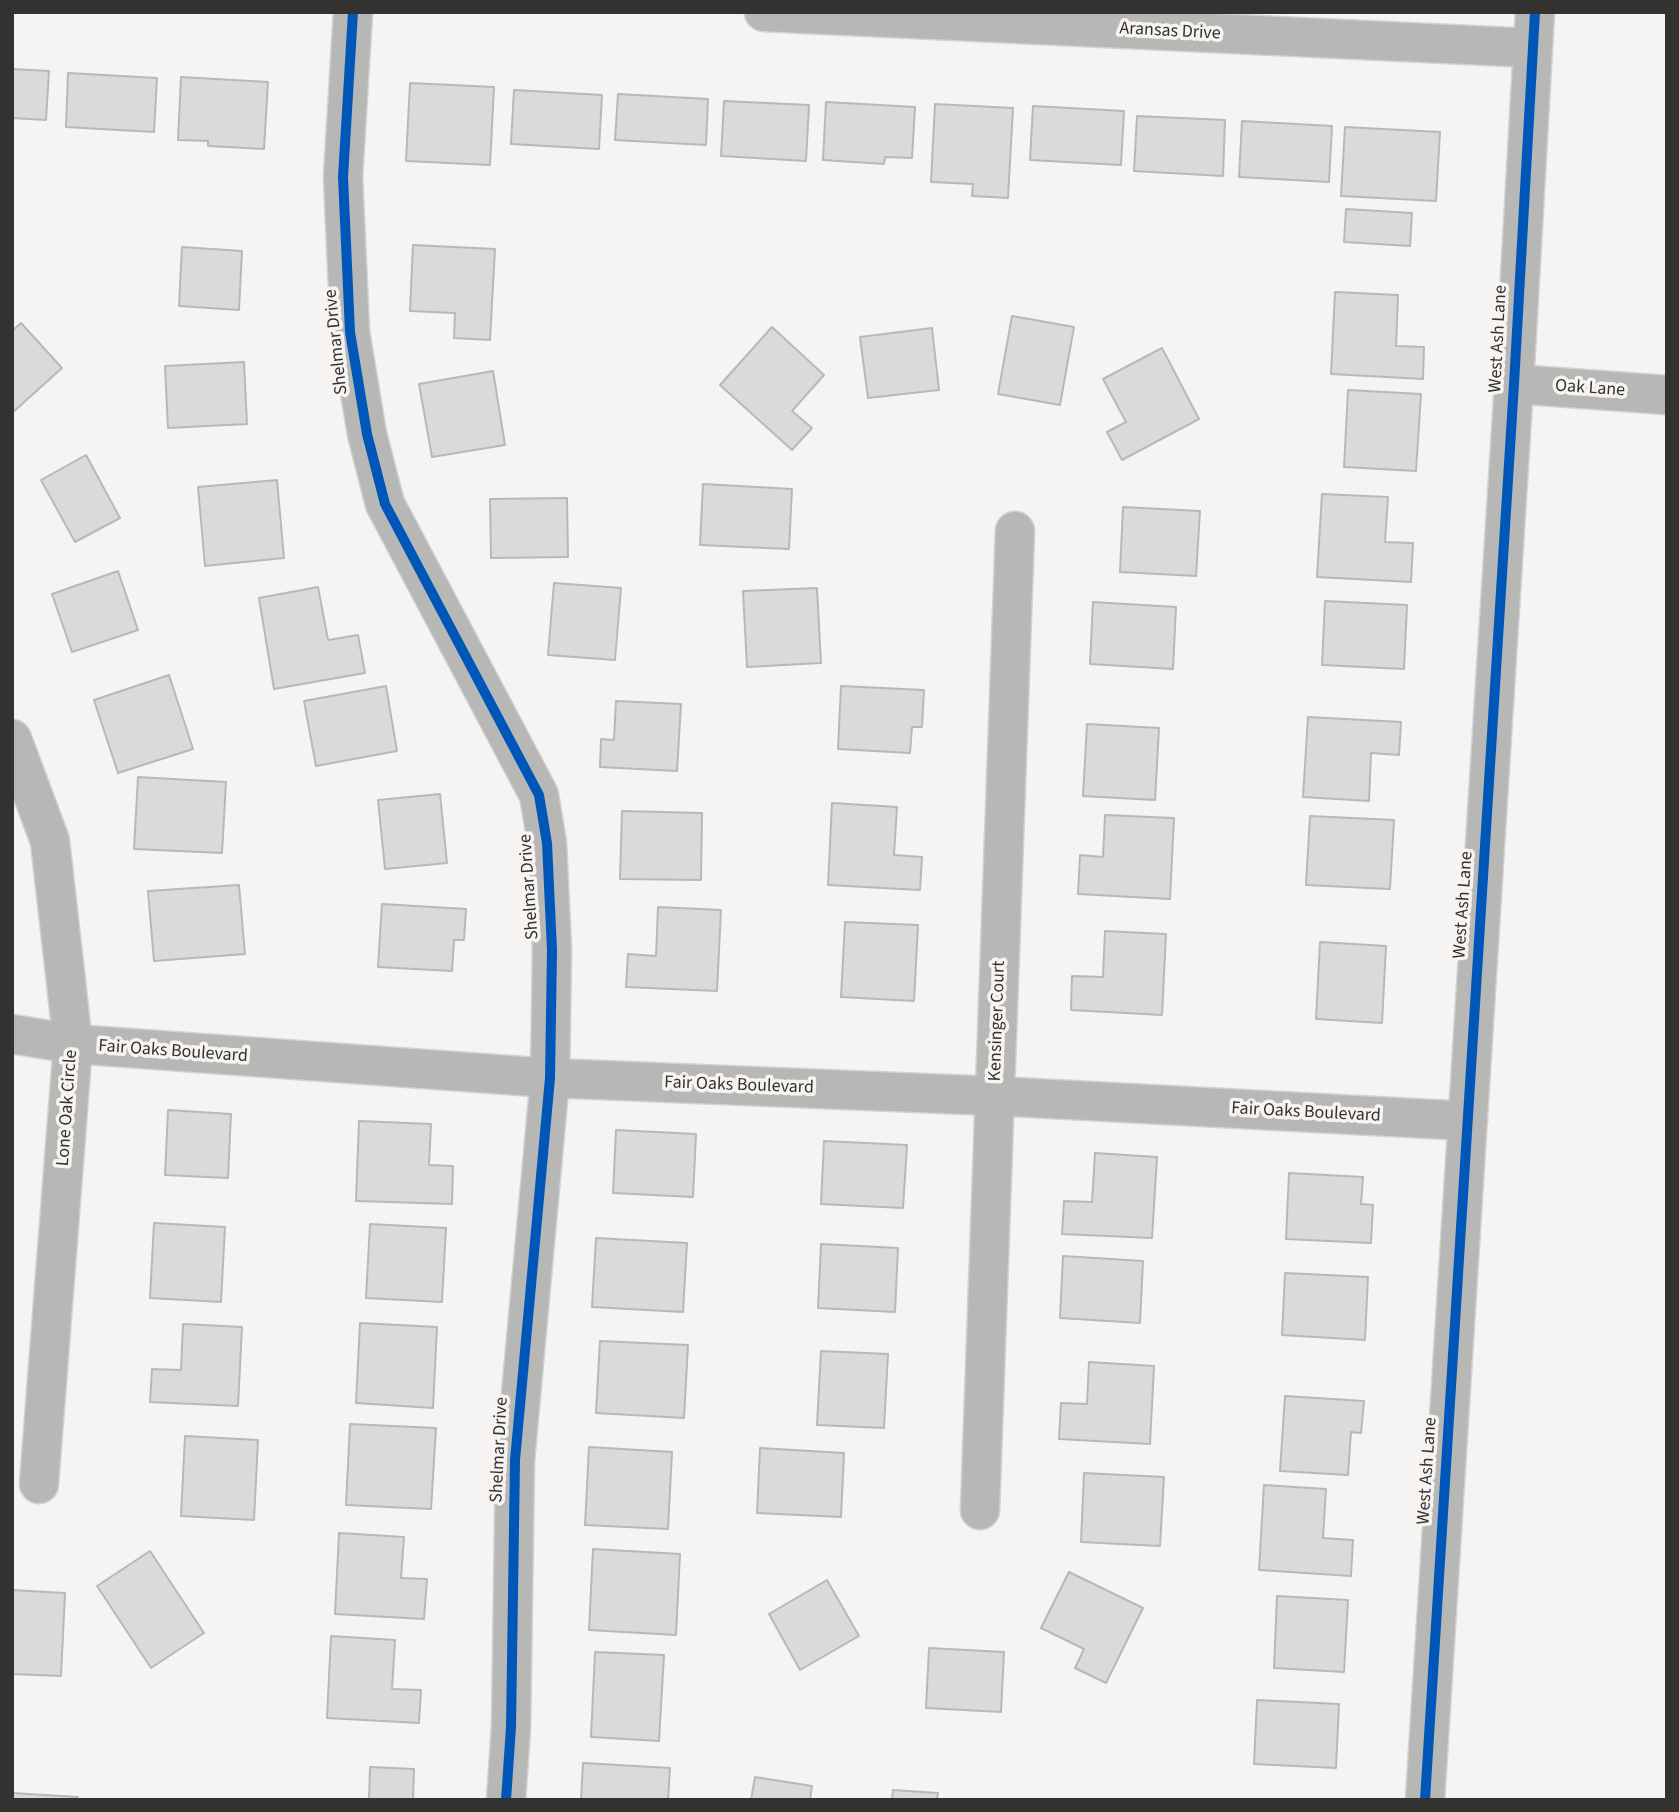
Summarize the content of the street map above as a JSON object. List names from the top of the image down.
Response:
{
  "streets": {
    "street": [
      "Aransas Drive",
      "West Ash Lane",
      "Shelmar Drive",
      "Oak Lane",
      "Kensinger Court",
      "Fair Oaks Boulevard",
      "Lone Oak Circle"
    ]
  },
  "crossings": [
    ["Aransas Drive", "West Ash Lane"],
    ["West Ash Lane", "Oak Lane"],
    ["West Ash Lane", "Fair Oaks Boulevard"],
    ["Shelmar Drive", "Fair Oaks Boulevard"],
    ["Kensinger Court", "Fair Oaks Boulevard"],
    ["Fair Oaks Boulevard", "Lone Oak Circle"]
  ]
}
